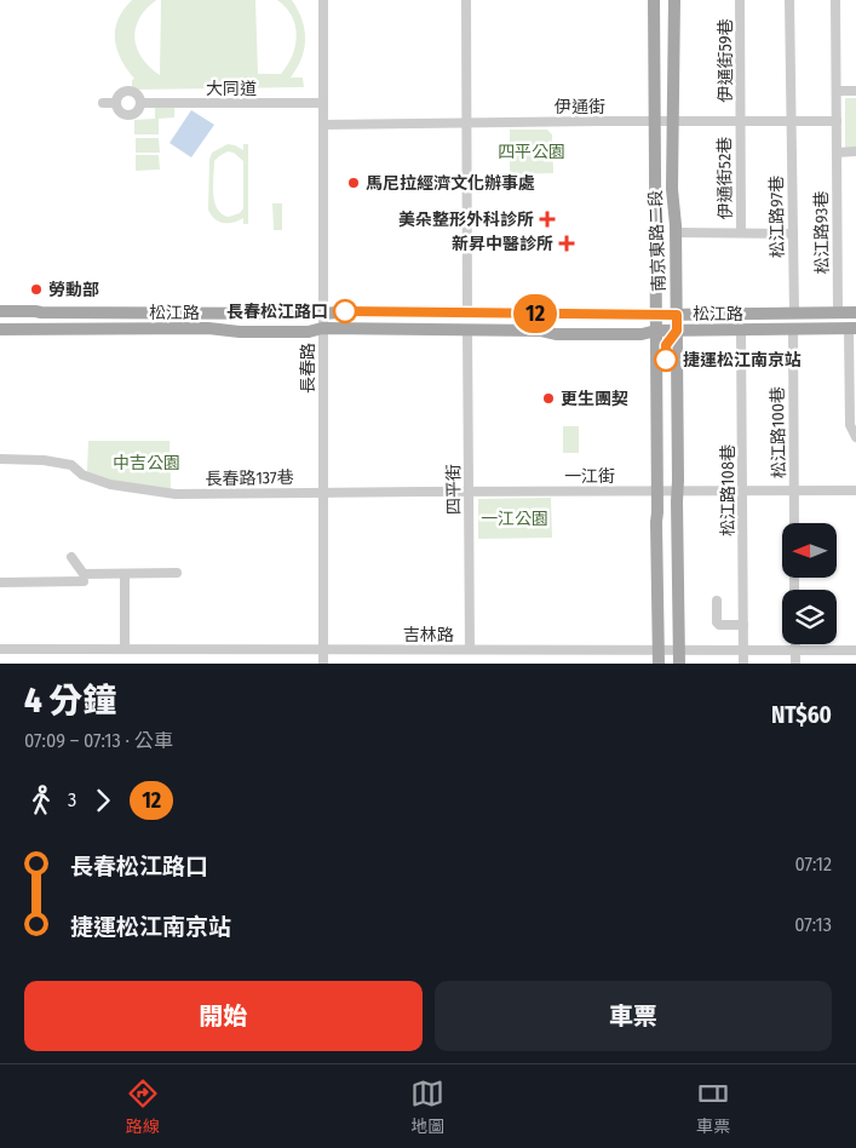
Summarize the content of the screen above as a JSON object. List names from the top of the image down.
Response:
{
  "streets": {
    "main road": ["南京東路二段", "松江路"],
    "street": [
      "伊通街59巷",
      "大同道",
      "伊通街",
      "伊通街52巷",
      "松江路97巷",
      "松江路93巷",
      "長春路",
      "松江路100巷",
      "一江街",
      "長春路137巷",
      "四平街",
      "松江路108巷",
      "吉林路"
    ]
  },
  "crossings": [
    ["伊通街59巷", "伊通街"],
    ["伊通街59巷", "伊通街52巷"],
    ["大同道", "長春路"],
    ["伊通街", "伊通街52巷"],
    ["伊通街", "松江路97巷"],
    ["伊通街", "南京東路二段"],
    ["伊通街", "長春路"],
    ["松江路97巷", "松江路"],
    ["松江路93巷", "松江路"],
    ["南京東路二段", "松江路"],
    ["南京東路二段", "一江街"],
    ["南京東路二段", "吉林路"],
    ["松江路", "長春路"],
    ["松江路", "松江路100巷"],
    ["松江路", "四平街"],
    ["松江路", "松江路108巷"],
    ["長春路", "一江街"],
    ["長春路", "長春路137巷"],
    ["長春路", "吉林路"],
    ["松江路100巷", "一江街"],
    ["一江街", "長春路137巷"],
    ["一江街", "四平街"],
    ["一江街", "松江路108巷"],
    ["四平街", "吉林路"],
    ["松江路108巷", "吉林路"]
  ],
  "parks": ["四平公園", "中吉公園", "一江公園"],
  "places": {
    "other": [
      "馬尼拉經濟文化辦事處",
      "勞動部",
      "長春松江路口",
      "捷運松江南京站",
      "更生團契"
    ],
    "health": ["美朵整形外科診所", "新昇中醫診所"]
  },
  "lines": ["bus line 12"],
  "north": "left",
  "page": {
    "on_map": "12",
    "heading": ["4 分鐘", "07:09 – 07:13 · 公車", "NT$60"],
    "legs": ["3", "12"],
    "list": [
      {
        "name": "長春松江路口",
        "value": "07:12"
      },
      {
        "name": "捷運松江南京站",
        "value": "07:13"
      }
    ],
    "buttons": ["開始", "車票"],
    "tabs": ["路線", "地圖", "車票"]
  }
}
